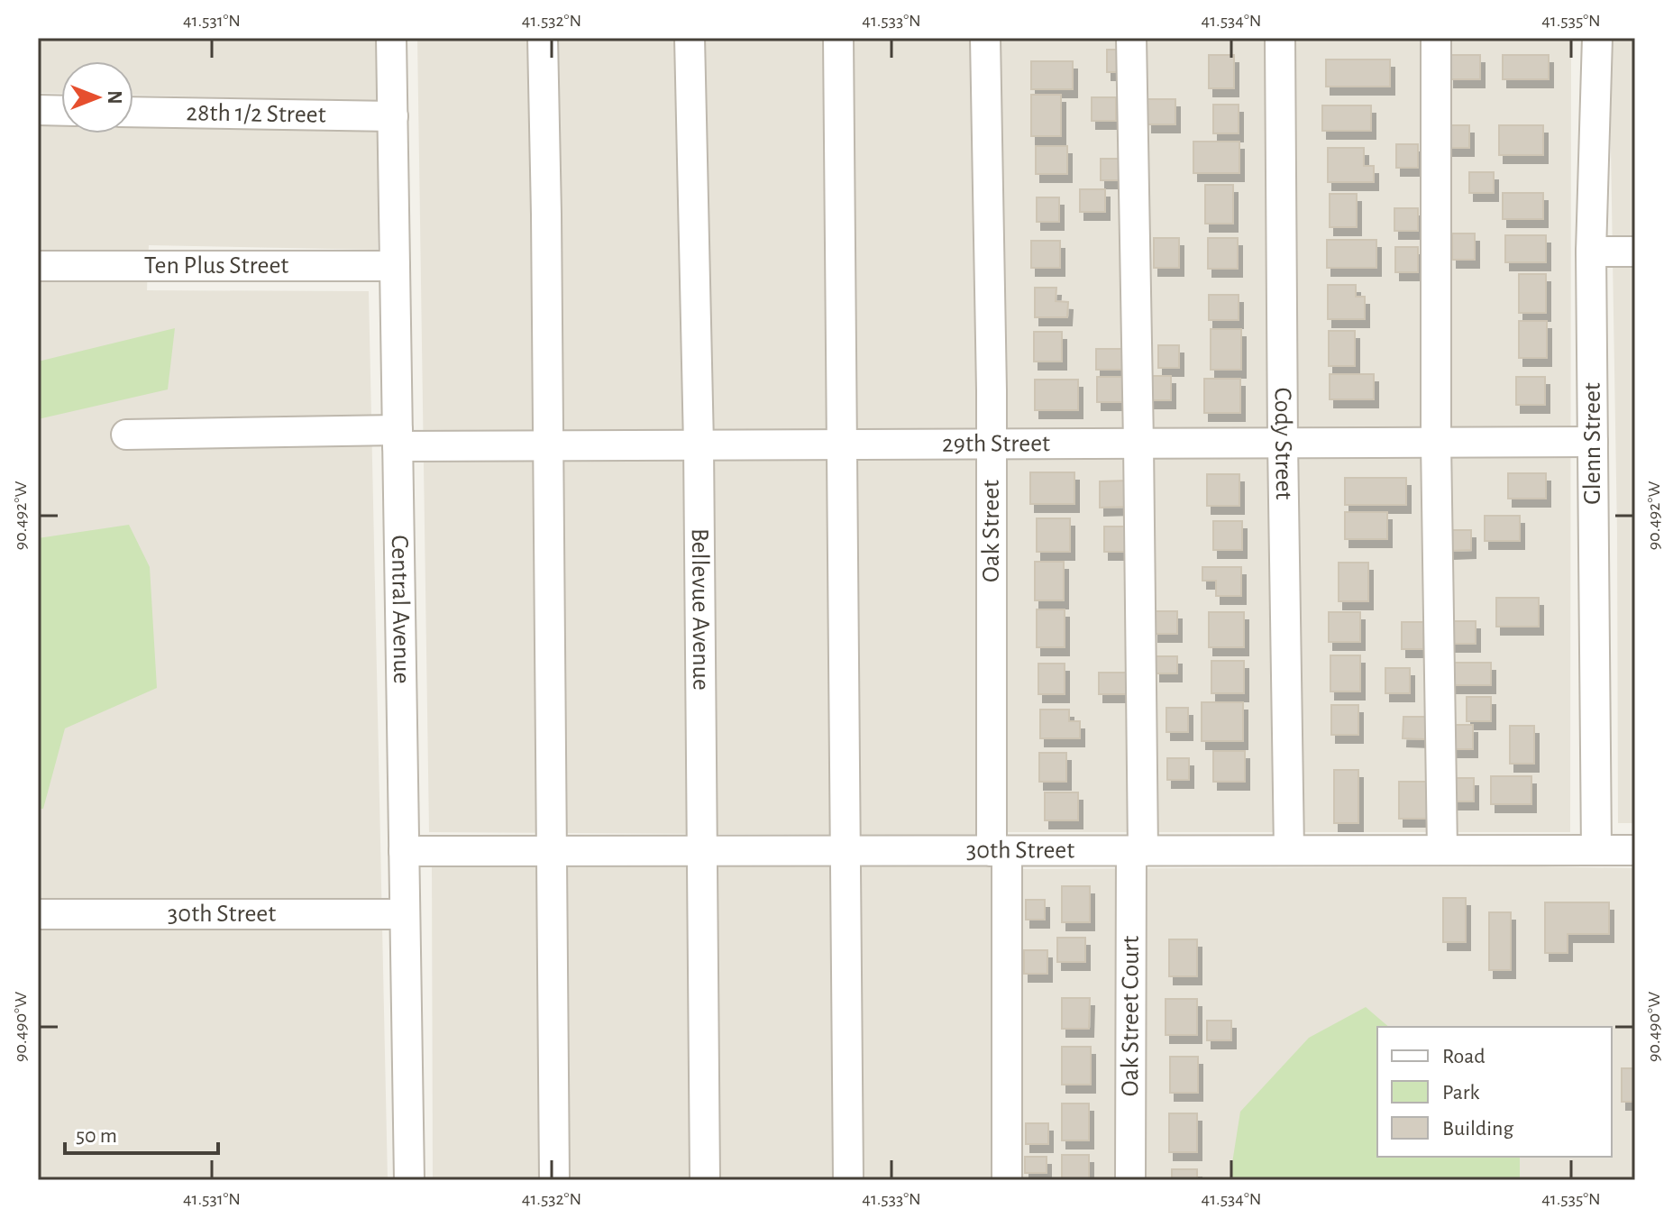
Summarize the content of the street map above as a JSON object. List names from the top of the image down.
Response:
{
  "streets": {
    "street": [
      "28th 1/2 Street",
      "Ten Plus Street",
      "29th Street",
      "Glenn Street",
      "Cody Street",
      "Oak Street",
      "Central Avenue",
      "Bellevue Avenue",
      "30th Street",
      "Oak Street Court"
    ]
  },
  "crossings": [
    ["28th 1/2 Street", "Central Avenue"],
    ["Ten Plus Street", "Central Avenue"],
    ["29th Street", "Glenn Street"],
    ["29th Street", "Cody Street"],
    ["29th Street", "Oak Street"],
    ["29th Street", "Central Avenue"],
    ["29th Street", "Bellevue Avenue"],
    ["29th Street", "Oak Street Court"],
    ["Glenn Street", "30th Street"],
    ["Cody Street", "30th Street"],
    ["Oak Street", "30th Street"],
    ["Central Avenue", "30th Street"],
    ["Bellevue Avenue", "30th Street"],
    ["30th Street", "Oak Street Court"]
  ],
  "legend": ["Road", "Park", "Building"],
  "scale_bar": "50 m",
  "north": "right",
  "coordinates": [
    "41.531°N",
    "41.532°N",
    "41.533°N",
    "41.534°N",
    "41.535°N",
    "90.492°W",
    "90.490°W"
  ]
}
